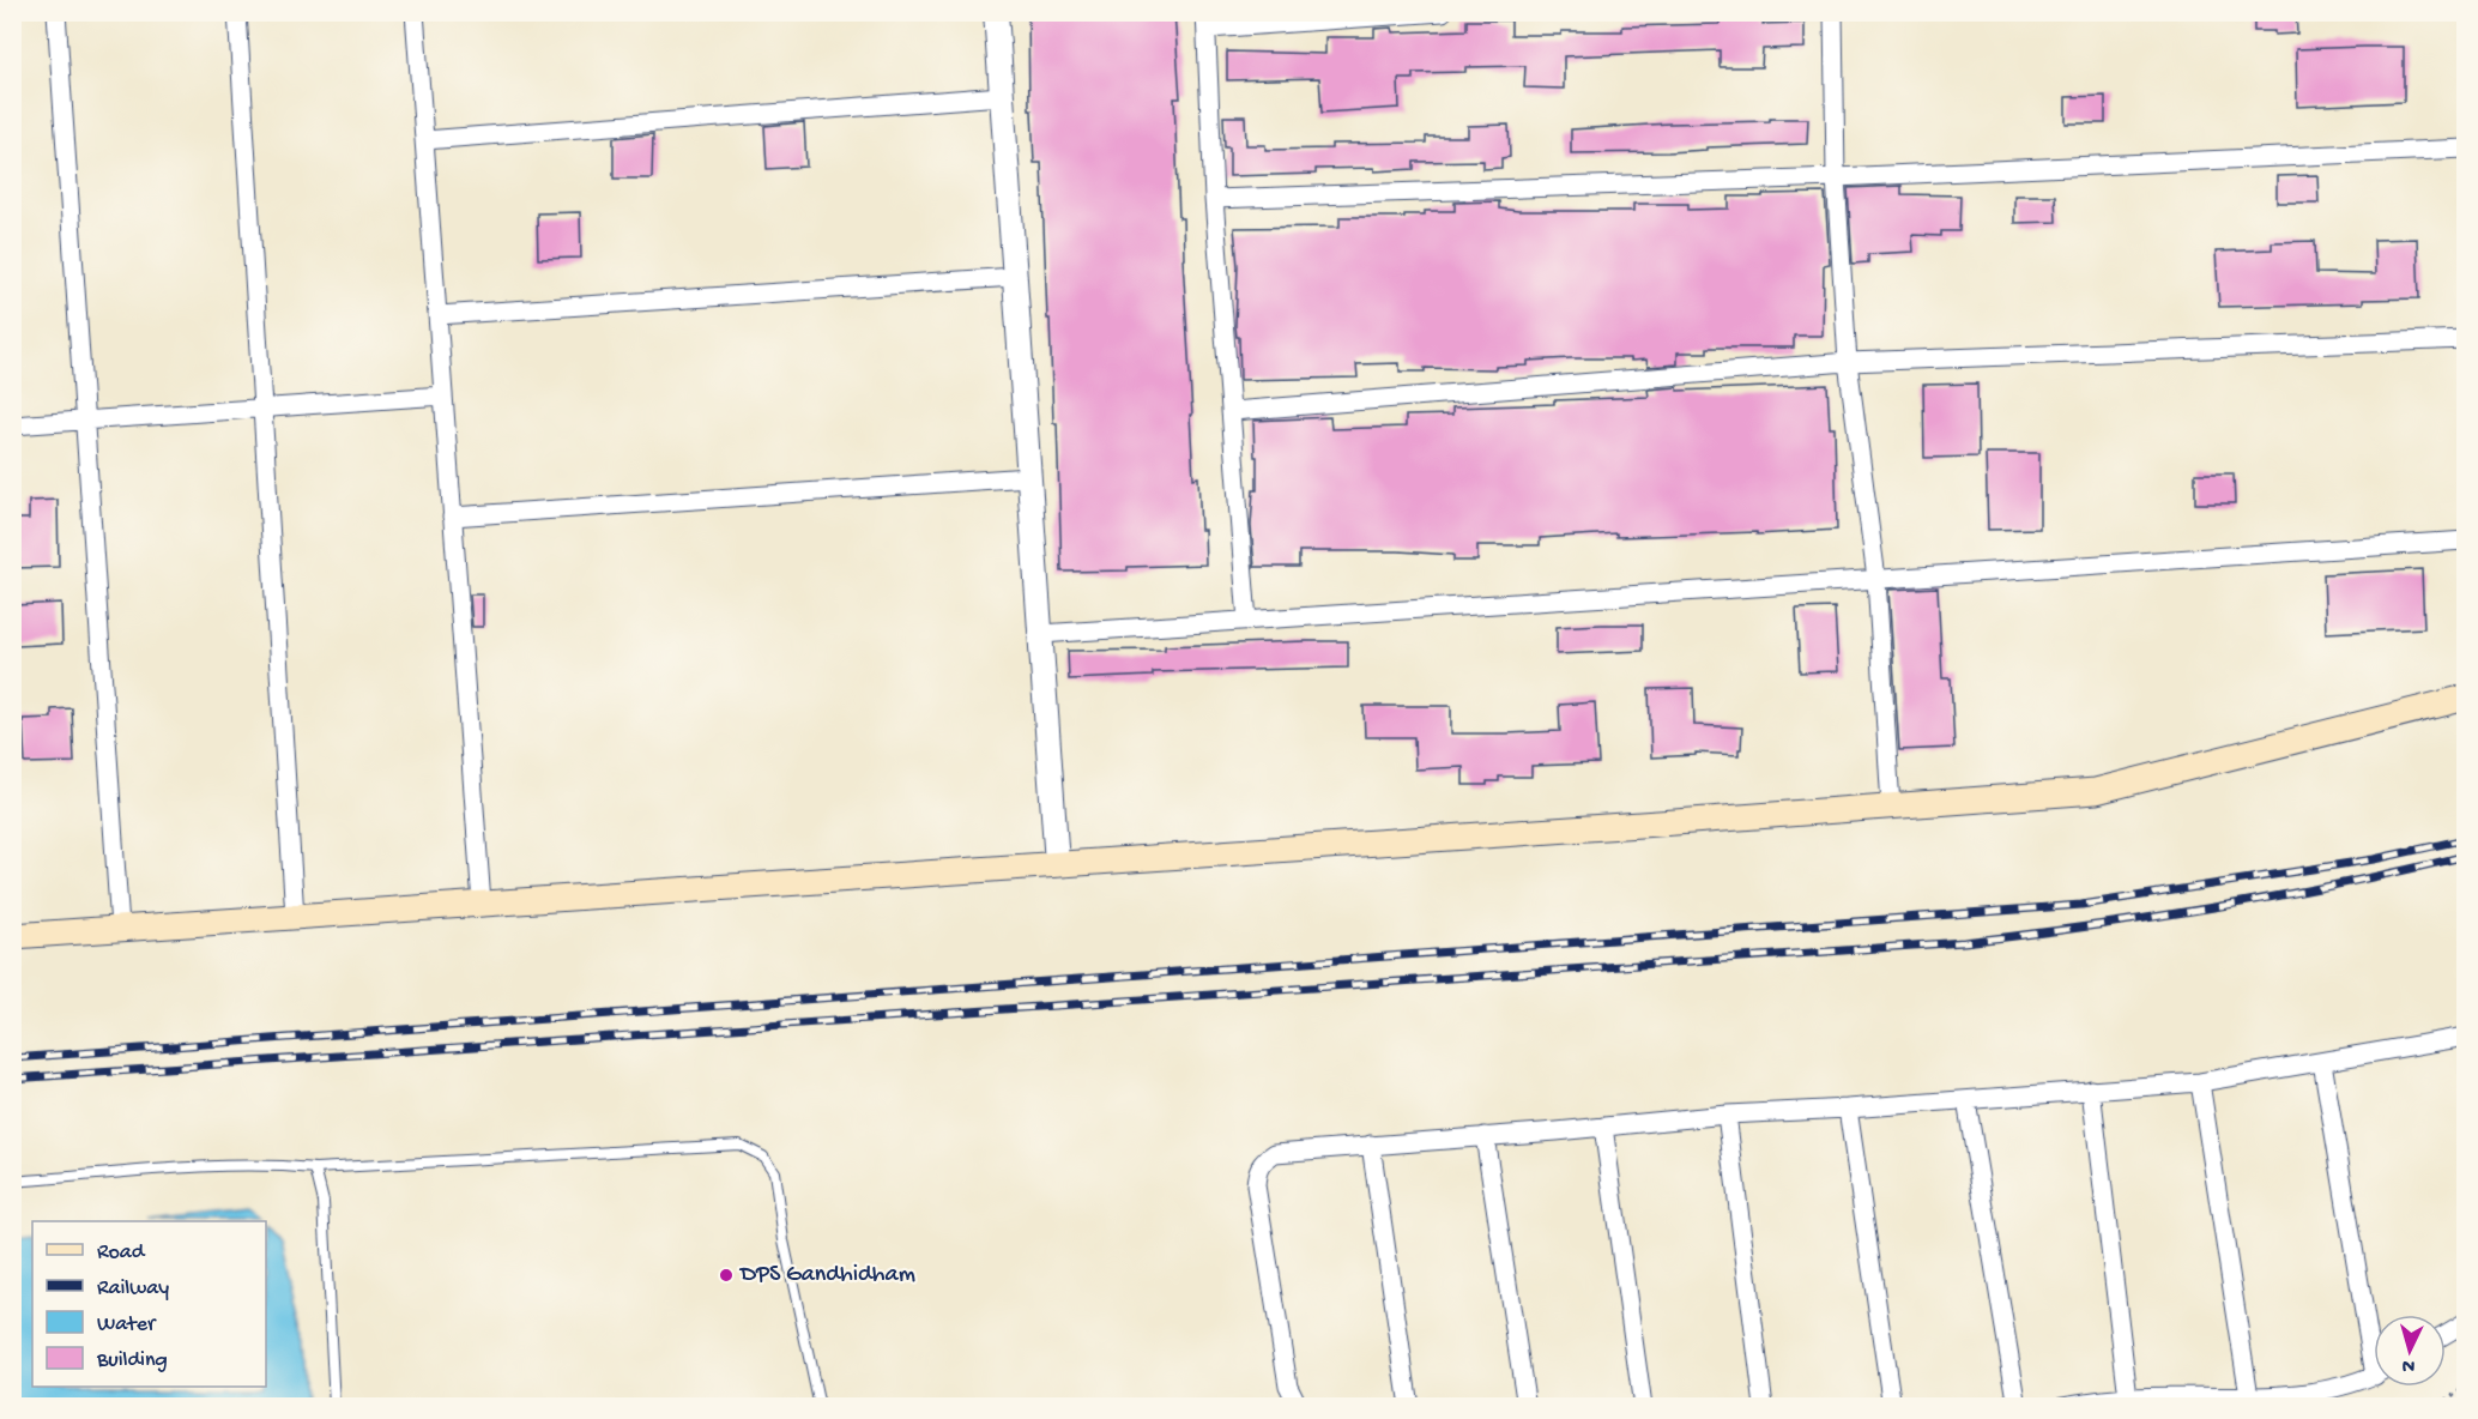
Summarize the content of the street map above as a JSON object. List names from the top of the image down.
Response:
{
  "places": ["DPS Gandhidham"],
  "legend": [
    "Road",
    "Railway",
    "Water",
    "Building"
  ],
  "north": "bottom"
}
